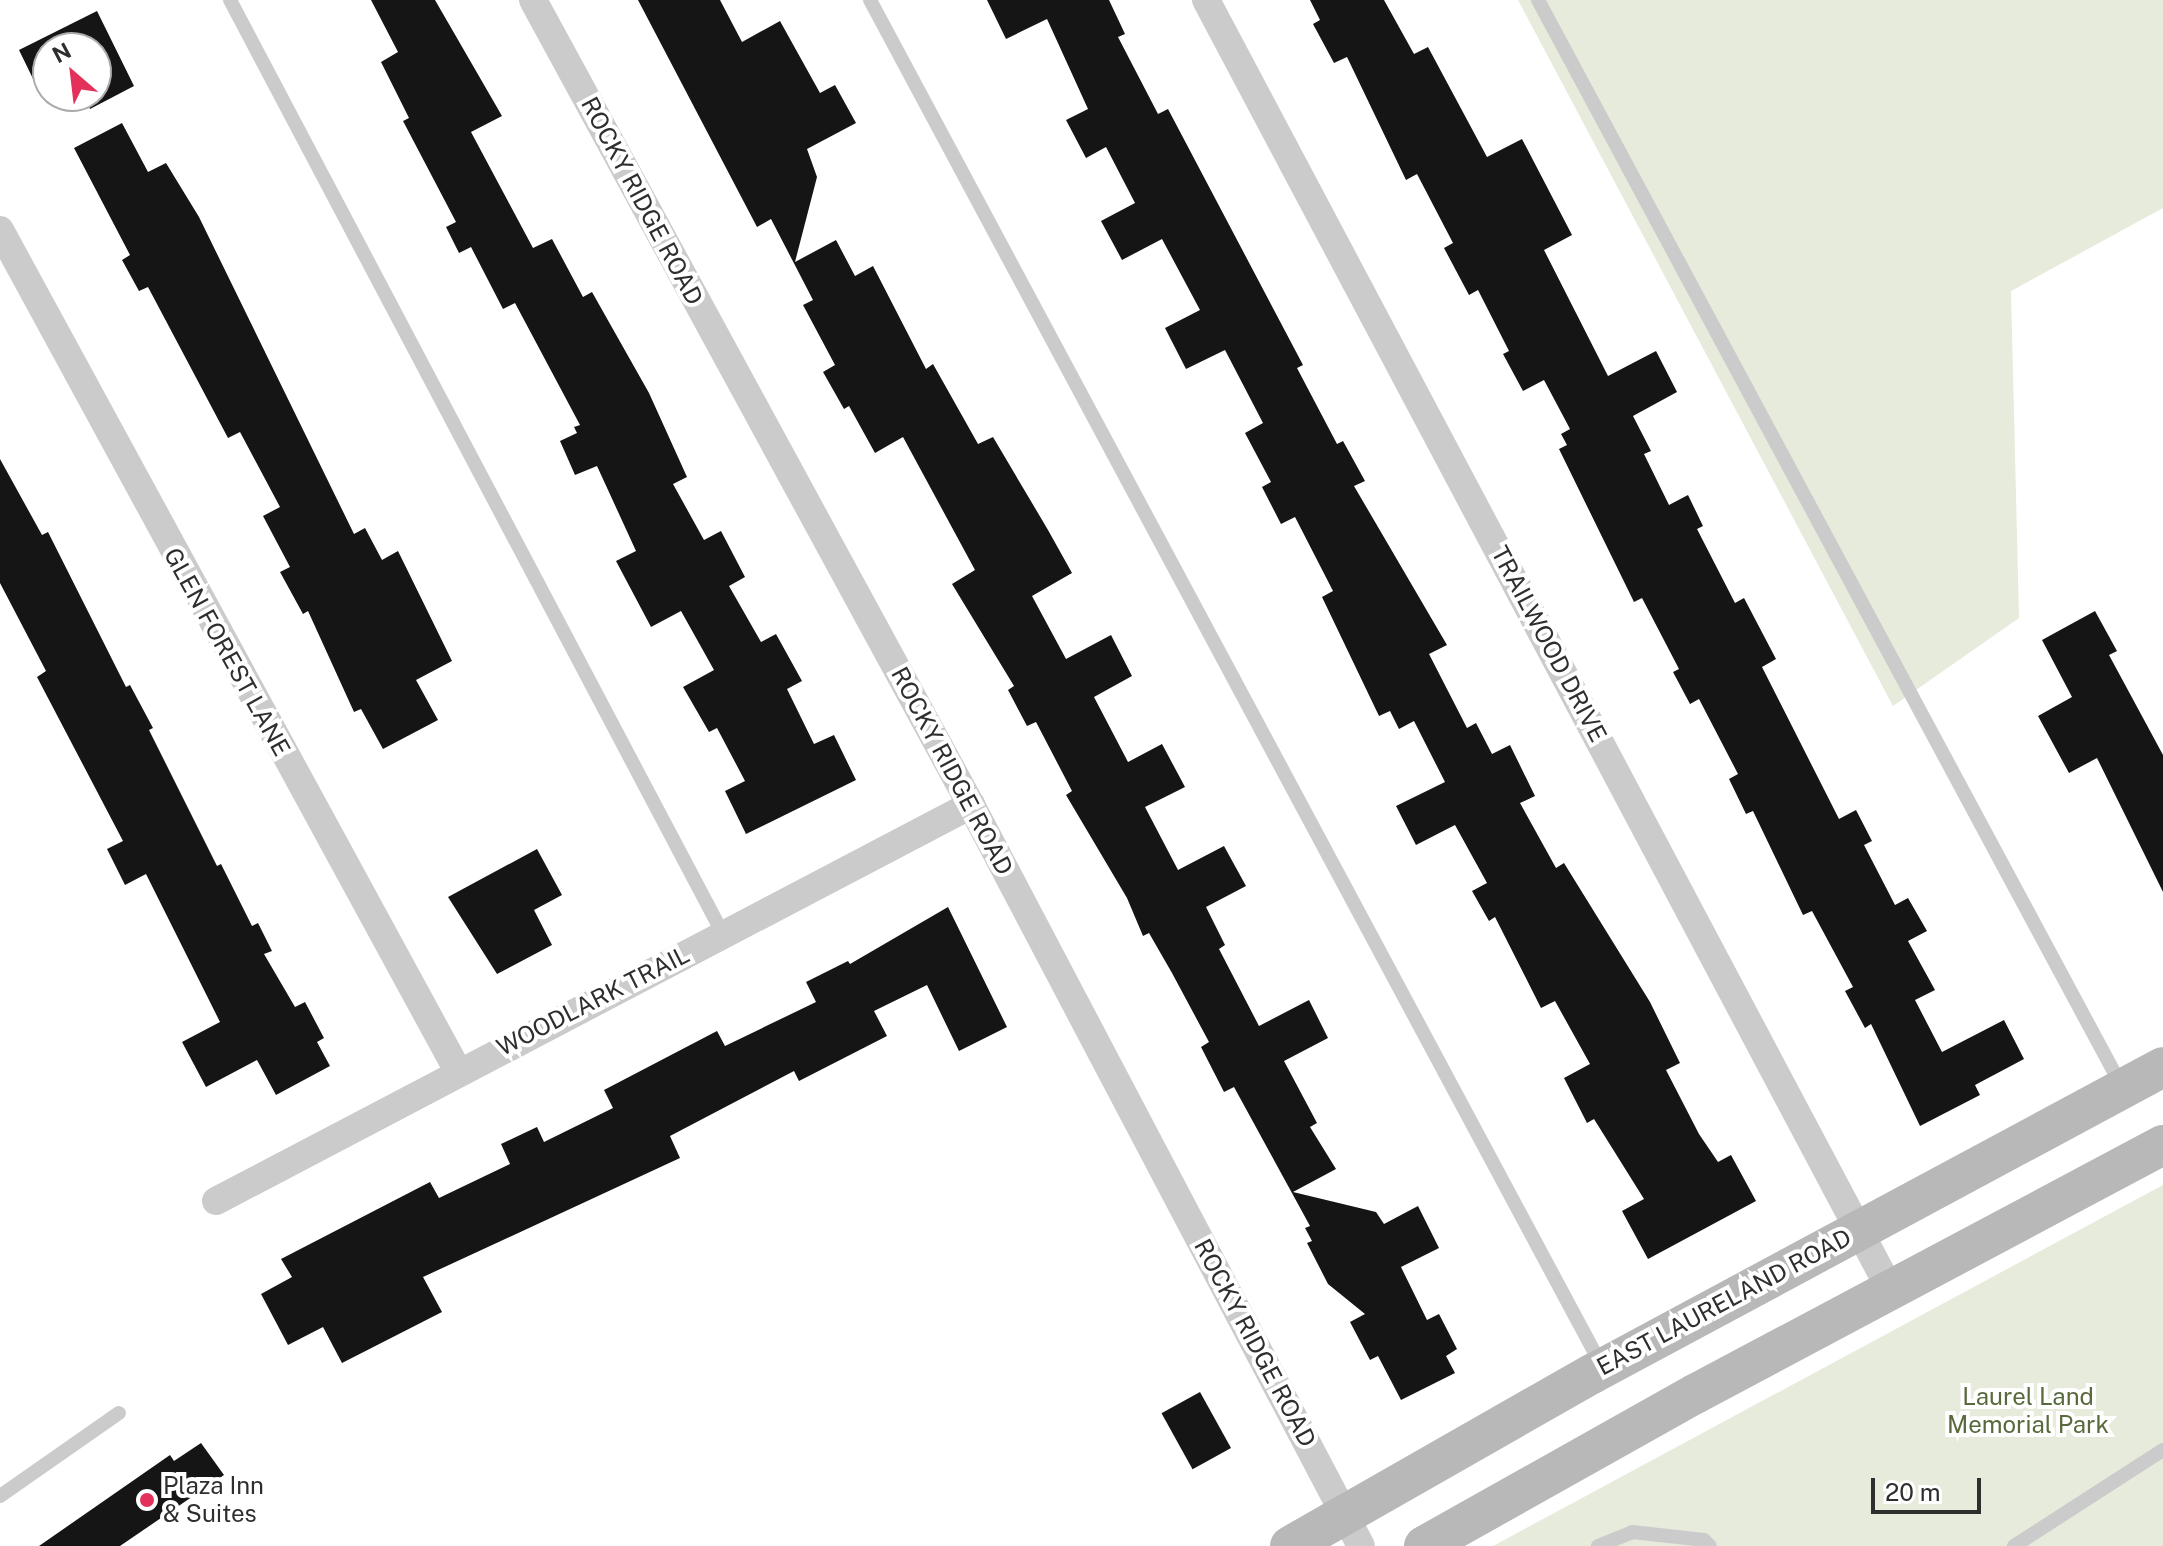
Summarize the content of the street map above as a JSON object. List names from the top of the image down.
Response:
{
  "streets": {
    "main road": ["EAST LAURELAND ROAD"],
    "street": [
      "ROCKY RIDGE ROAD",
      "TRAILWOOD DRIVE",
      "GLEN FOREST LANE",
      "WOODLARK TRAIL"
    ]
  },
  "crossings": [
    ["ROCKY RIDGE ROAD", "WOODLARK TRAIL"],
    ["ROCKY RIDGE ROAD", "EAST LAURELAND ROAD"],
    ["TRAILWOOD DRIVE", "EAST LAURELAND ROAD"],
    ["GLEN FOREST LANE", "WOODLARK TRAIL"]
  ],
  "parks": ["Laurel Land Memorial Park"],
  "places": ["Plaza Inn & Suites"],
  "scale_bar": "20 m",
  "north": "top left"
}
